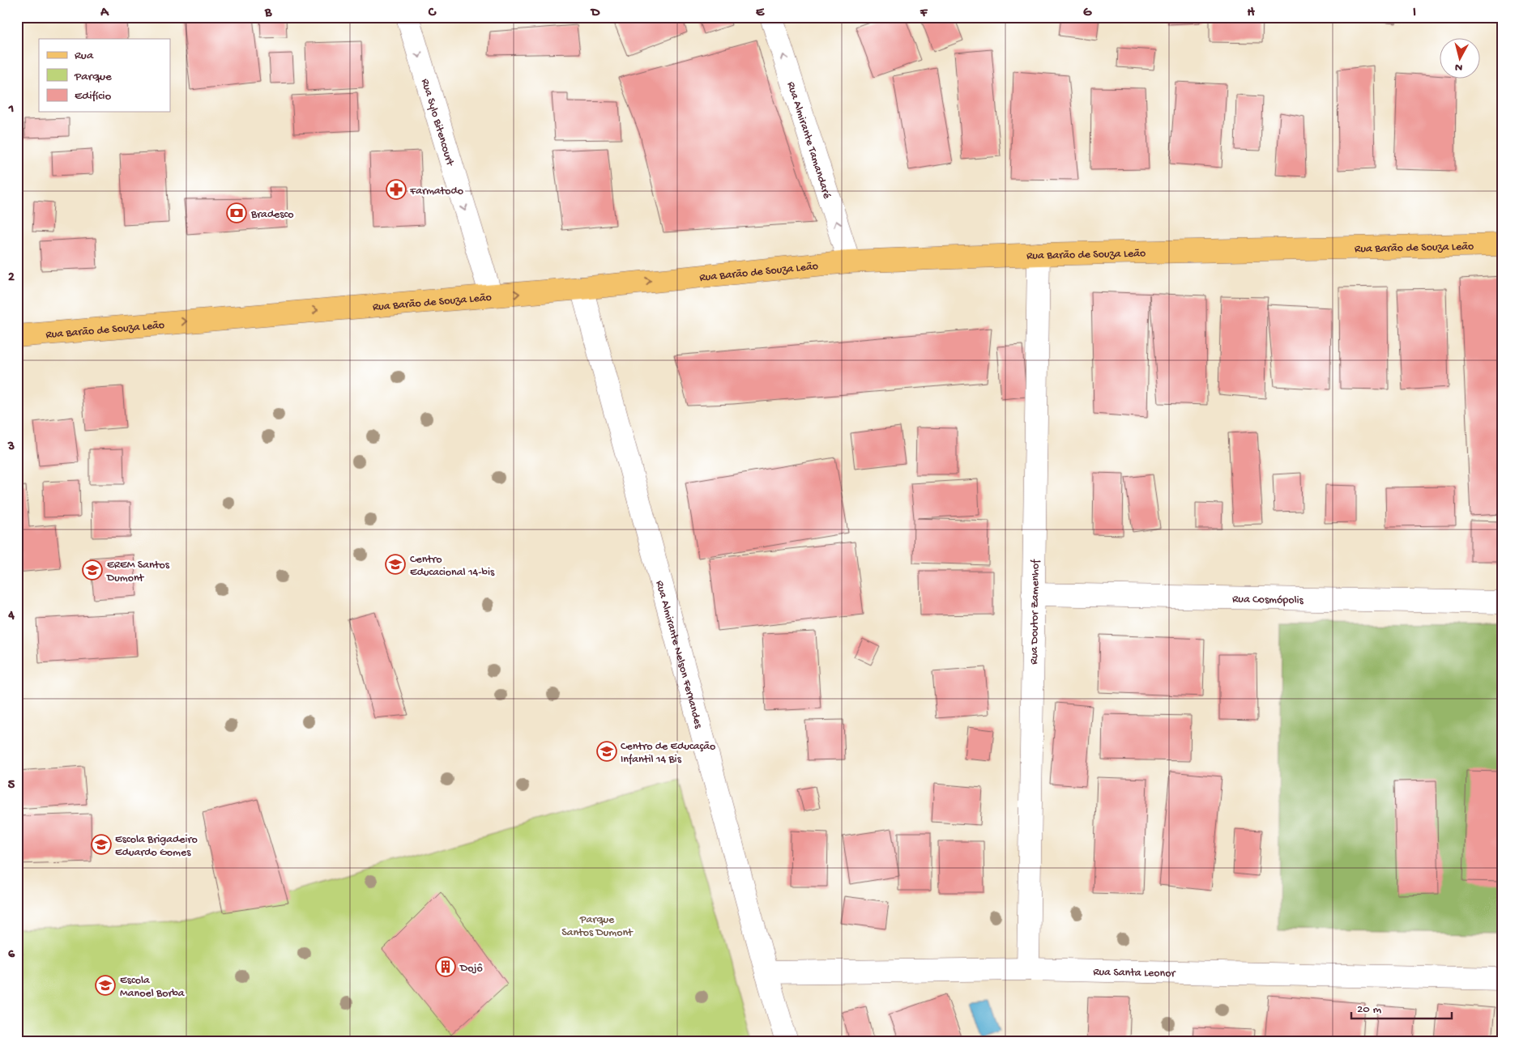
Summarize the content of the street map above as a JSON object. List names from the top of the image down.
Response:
{
  "streets": {
    "main road": ["Rua Barão de Souza Leão"],
    "street": [
      "Rua Sylo Bitencourt",
      "Rua Almirante Tamandaré",
      "Rua Cosmópolis",
      "Rua Doutor Zamenhof",
      "Rua Almirante Nelson Fernandes",
      "Rua Santa Leonor"
    ]
  },
  "crossings": [
    ["Rua Sylo Bitencourt", "Rua Barão de Souza Leão"],
    ["Rua Almirante Tamandaré", "Rua Barão de Souza Leão"],
    ["Rua Barão de Souza Leão", "Rua Doutor Zamenhof"],
    ["Rua Barão de Souza Leão", "Rua Almirante Nelson Fernandes"],
    ["Rua Cosmópolis", "Rua Doutor Zamenhof"],
    ["Rua Doutor Zamenhof", "Rua Santa Leonor"],
    ["Rua Almirante Nelson Fernandes", "Rua Santa Leonor"]
  ],
  "one_way": ["Rua Sylo Bitencourt", "Rua Almirante Tamandaré", "Rua Barão de Souza Leão"],
  "parks": ["Parque Santos Dumont"],
  "places": {
    "pharmacy": ["Farmatodo"],
    "bank": ["Bradesco"],
    "school or university": [
      "Centro Educacional 14-bis",
      "EREM Santos Dumont",
      "Centro de Educação Infantil 14 Bis",
      "Escola Brigadeiro Eduardo Gomes",
      "Escola Manoel Borba"
    ],
    "building": ["Dojô"]
  },
  "legend": ["Rua", "Parque", "Edifício"],
  "scale_bar": "20 m",
  "north": "bottom",
  "grid": {
    "columns": [
      "A",
      "B",
      "C",
      "D",
      "E",
      "F",
      "G",
      "H",
      "I"
    ],
    "rows": [
      "1",
      "2",
      "3",
      "4",
      "5",
      "6"
    ]
  }
}
